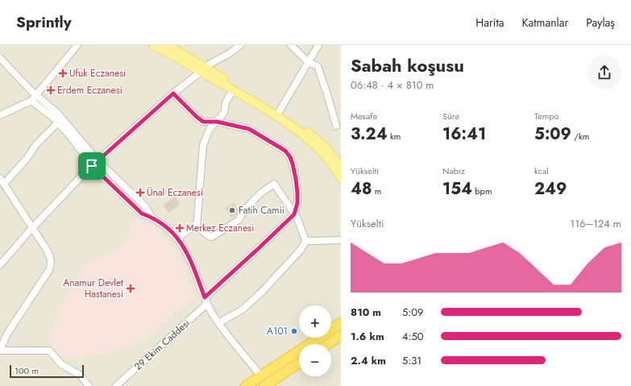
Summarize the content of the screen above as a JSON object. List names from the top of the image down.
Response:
{
  "streets": {
    "street": ["29 Ekim Caddesi"]
  },
  "places": {
    "health": [
      "Ufuk Eczanesi",
      "Erdem Eczanesi",
      "Ünal Eczanesi",
      "Merkez Eczanesi",
      "Anamur Devlet Hastanesi"
    ],
    "other": ["Fatih Camii", "A101"]
  },
  "scale_bar": "100 m",
  "page": {
    "header": "Sprintly",
    "nav": ["Harita", "Katmanlar", "Paylaş"],
    "heading": ["Sabah koşusu", "06:48 · 4 × 810 m"],
    "stats": [
      ["Mesafe", "3.24 km"],
      ["Süre", "16:41"],
      ["Tempo", "5:09 /km"],
      ["Yükselti", "48 m"],
      ["Nabız", "154 bpm"],
      ["kcal", "249"]
    ],
    "chart": ["Yükselti", "116–124 m"],
    "list": [
      {
        "name": "810 m",
        "note": "5:09"
      },
      {
        "name": "1.6 km",
        "note": "4:50"
      },
      {
        "name": "2.4 km",
        "note": "5:31"
      }
    ],
    "map_buttons": ["+", "−"],
    "scale": "100 m"
  }
}
